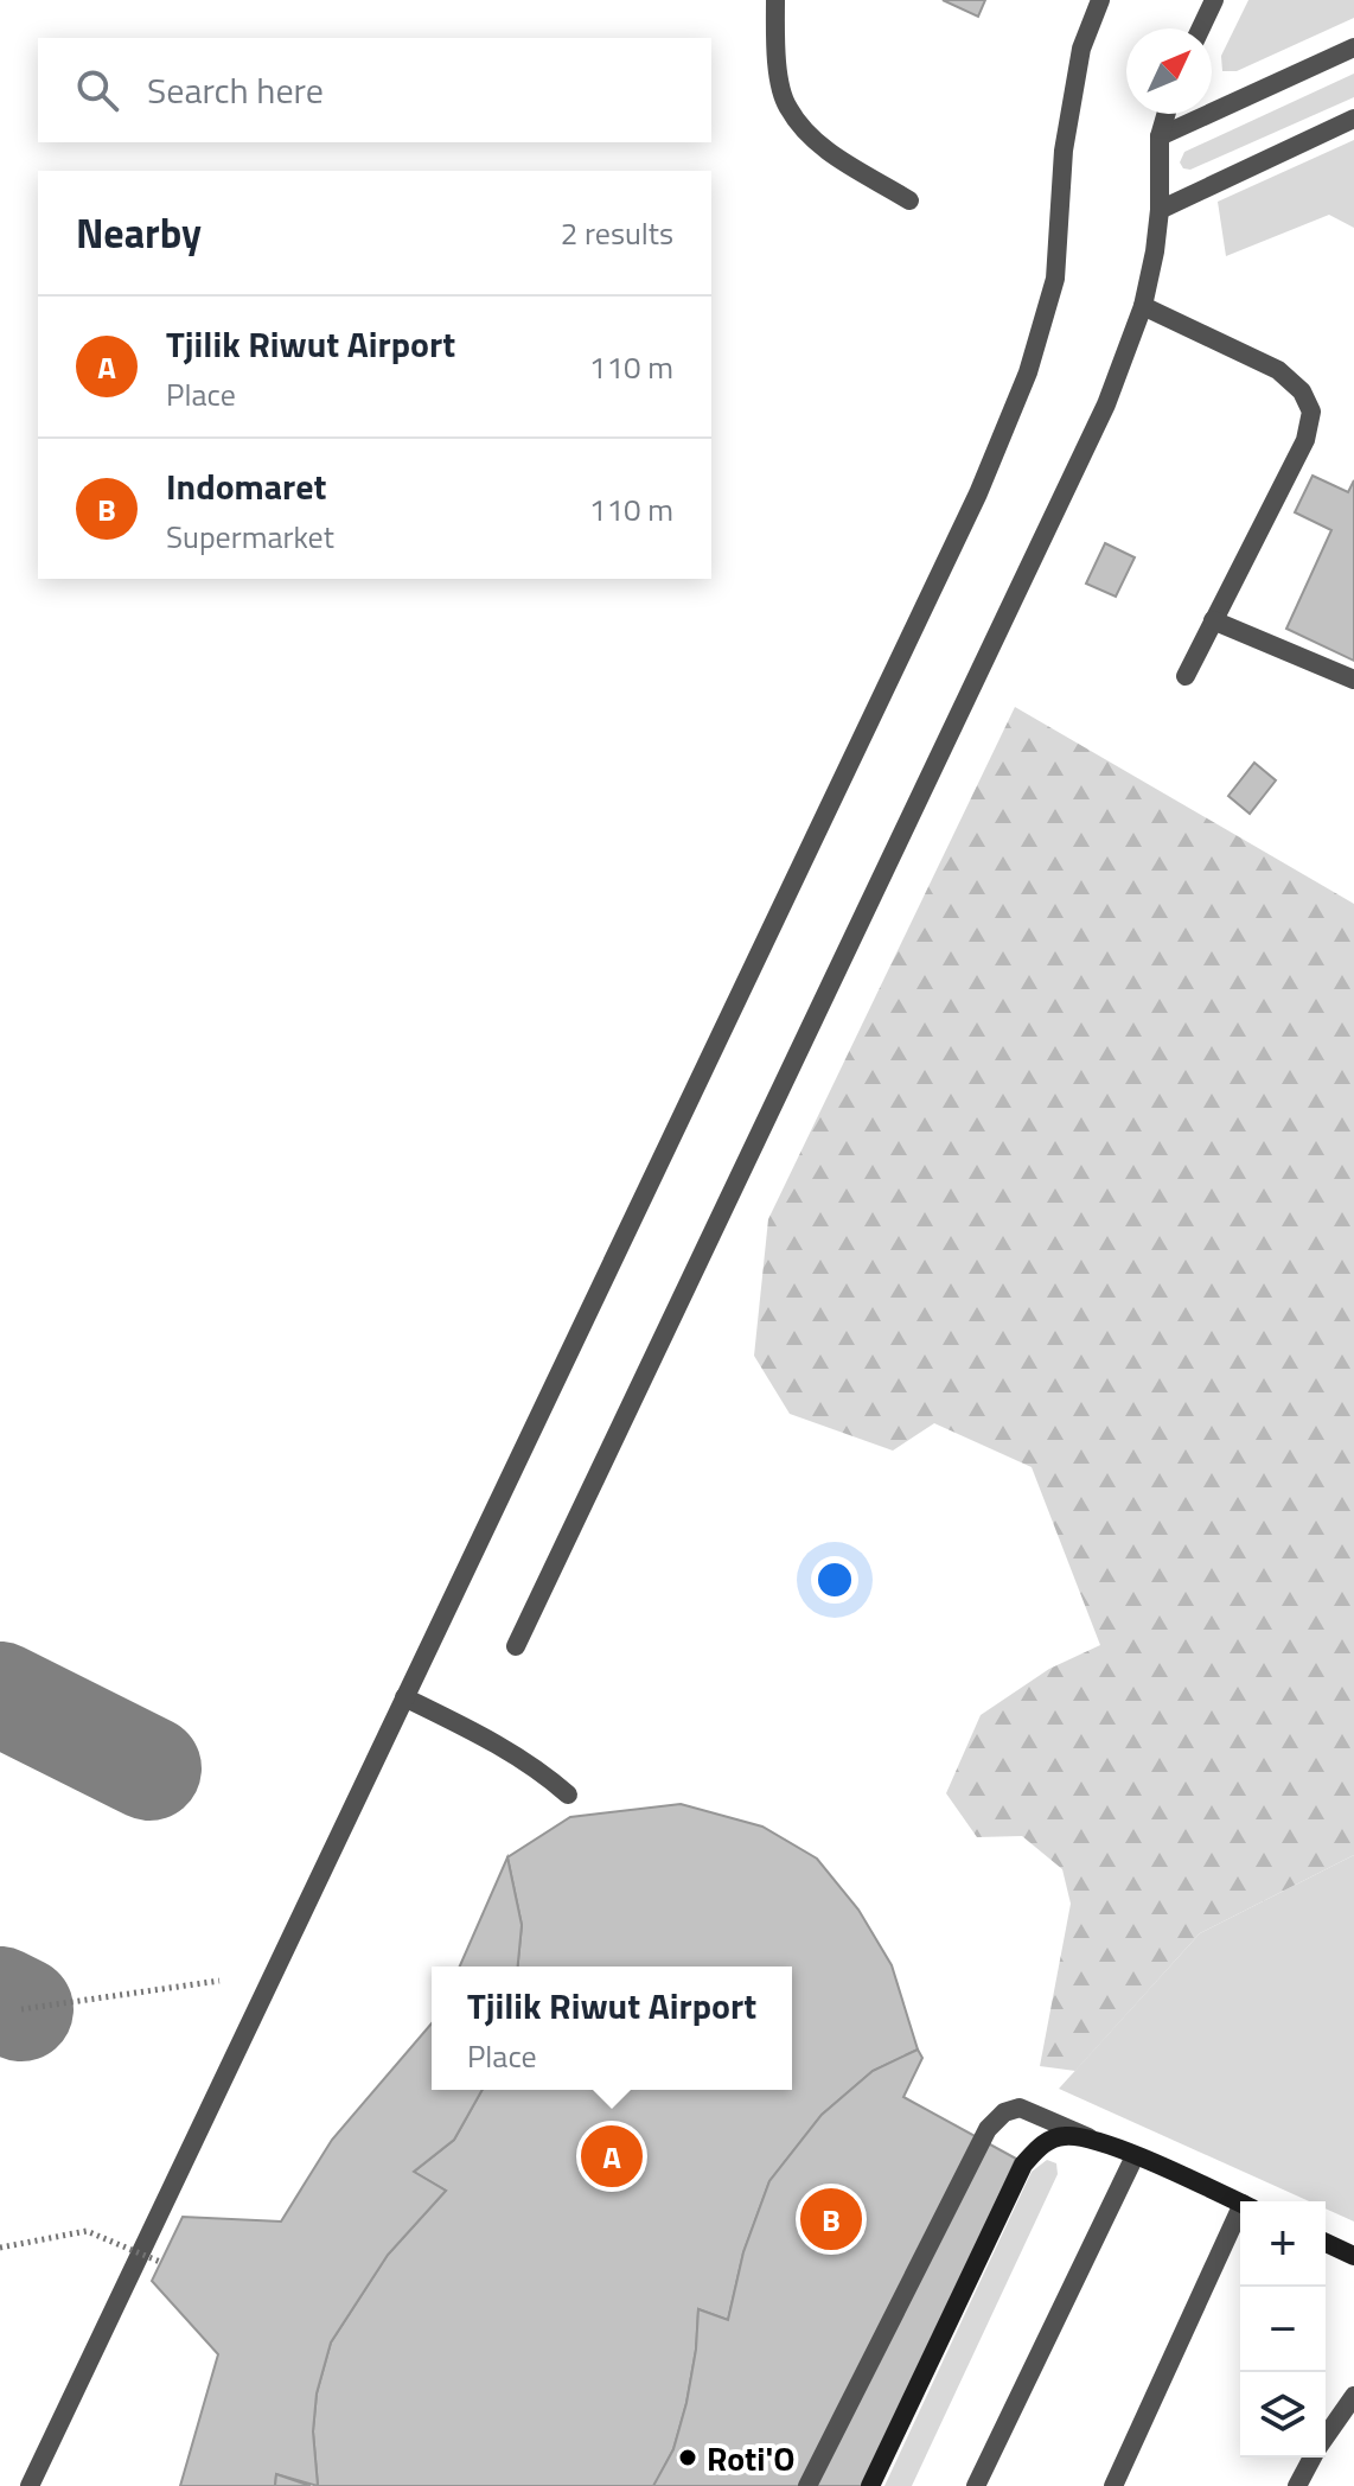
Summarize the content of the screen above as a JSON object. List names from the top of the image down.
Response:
{
  "places": ["Roti'O"],
  "north": "top right",
  "page": {
    "search": "Search here",
    "heading": ["Nearby", "2 results"],
    "list": [
      {
        "mark": "A",
        "name": "Tjilik Riwut Airport",
        "note": "Place",
        "value": "110 m"
      },
      {
        "mark": "B",
        "name": "Indomaret",
        "note": "Supermarket",
        "value": "110 m"
      }
    ],
    "popup": ["Tjilik Riwut Airport", "Place"],
    "pins": ["A", "B"],
    "map_buttons": ["+", "−"]
  }
}
